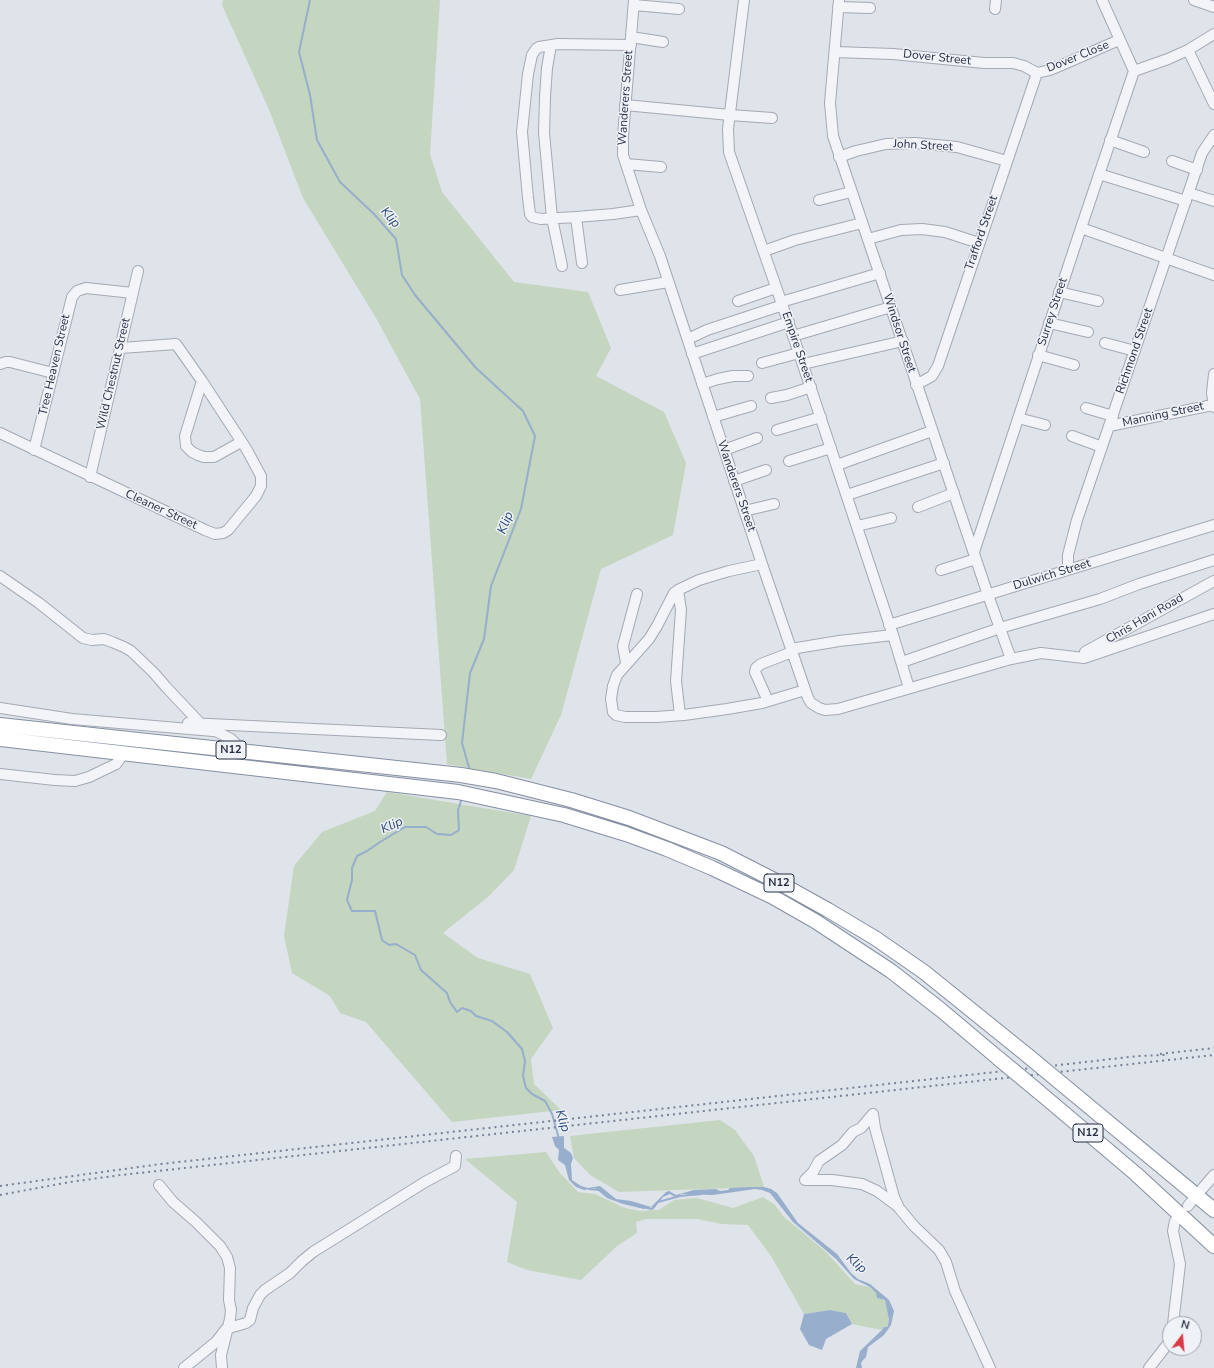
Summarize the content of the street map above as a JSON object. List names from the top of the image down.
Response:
{
  "streets": {
    "highway": ["N12"],
    "street": [
      "Dover Close",
      "Dover Street",
      "Wanderers Street",
      "John Street",
      "Trafford Street",
      "Surrey Street",
      "Windsor Street",
      "Empire Street",
      "Richmond Street",
      "Tree Heaven Street",
      "Wild Chestnut Street",
      "Manning Street",
      "Cleaner Street",
      "Dulwich Street",
      "Chris Hani Road"
    ]
  },
  "crossings": [
    ["Dover Close", "Dover Street"],
    ["Dover Close", "Trafford Street"],
    ["Dover Street", "Trafford Street"],
    ["Dover Street", "Windsor Street"],
    ["Wanderers Street", "Windsor Street"],
    ["Wanderers Street", "Empire Street"],
    ["Wanderers Street", "Chris Hani Road"],
    ["John Street", "Trafford Street"],
    ["John Street", "Windsor Street"],
    ["Trafford Street", "Windsor Street"],
    ["Surrey Street", "Windsor Street"],
    ["Windsor Street", "Dulwich Street"],
    ["Empire Street", "Dulwich Street"],
    ["Richmond Street", "Manning Street"],
    ["Richmond Street", "Dulwich Street"],
    ["Tree Heaven Street", "Wild Chestnut Street"],
    ["Tree Heaven Street", "Cleaner Street"],
    ["Wild Chestnut Street", "Cleaner Street"]
  ],
  "water": ["Klip"],
  "north": "top"
}
